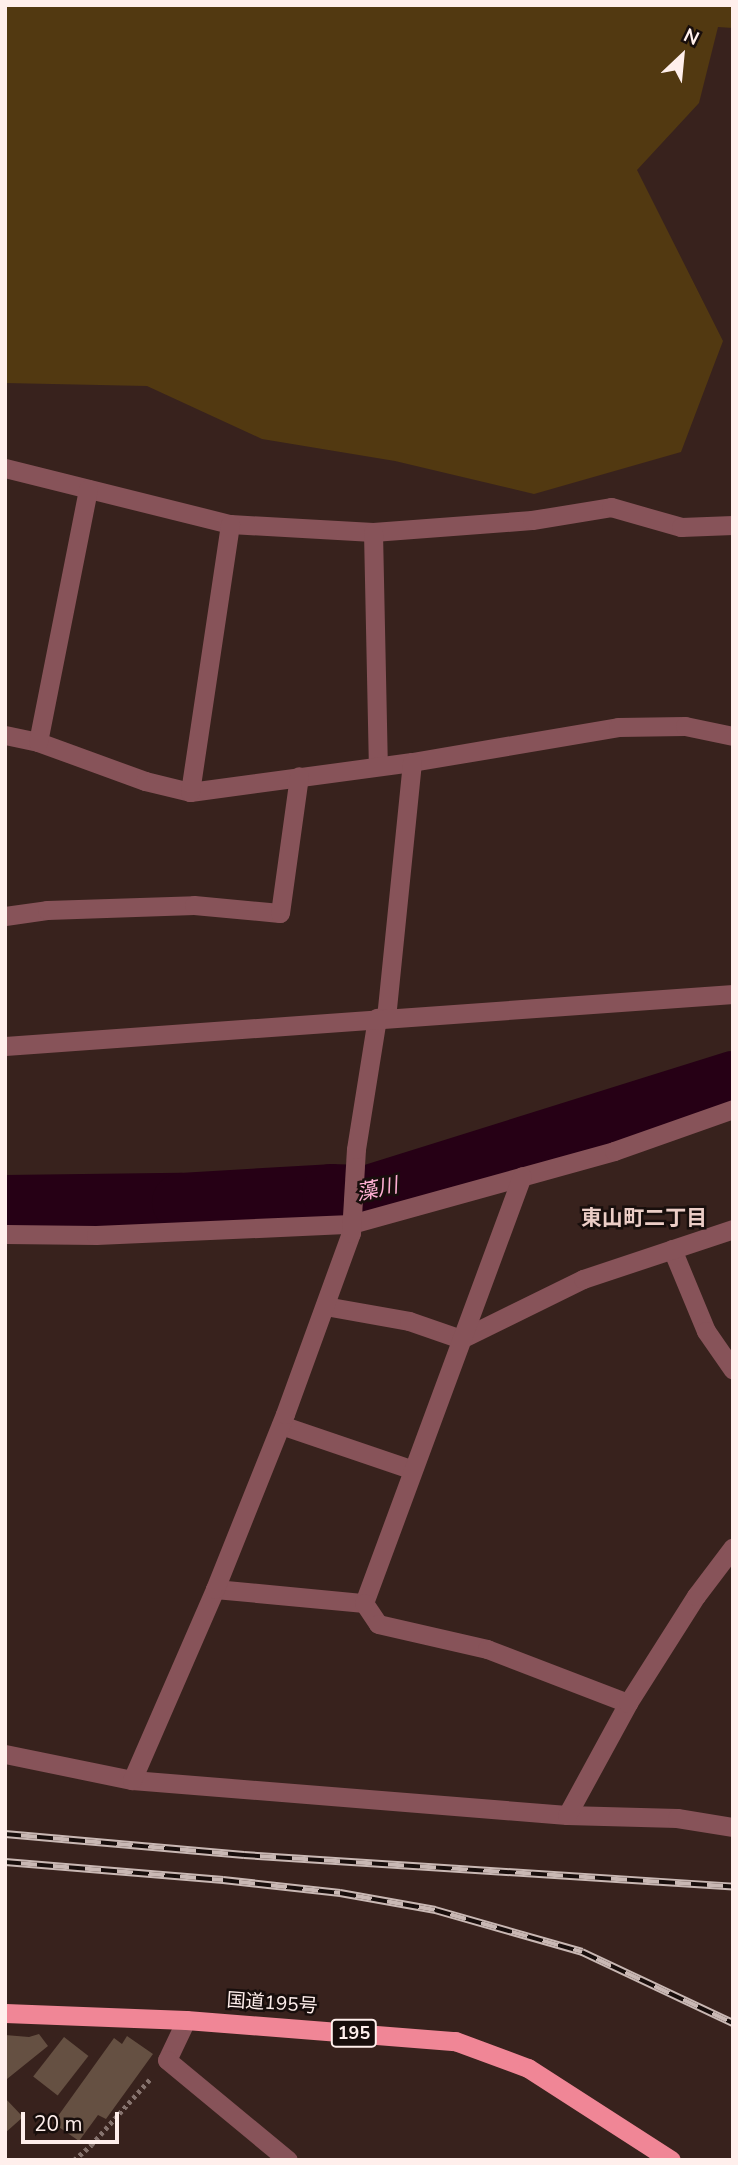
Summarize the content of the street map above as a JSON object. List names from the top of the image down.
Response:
{
  "streets": {
    "highway": ["国道195号", "195"]
  },
  "districts": ["東山町二丁目"],
  "water": ["藻川"],
  "scale_bar": "20 m",
  "north": "top right"
}
